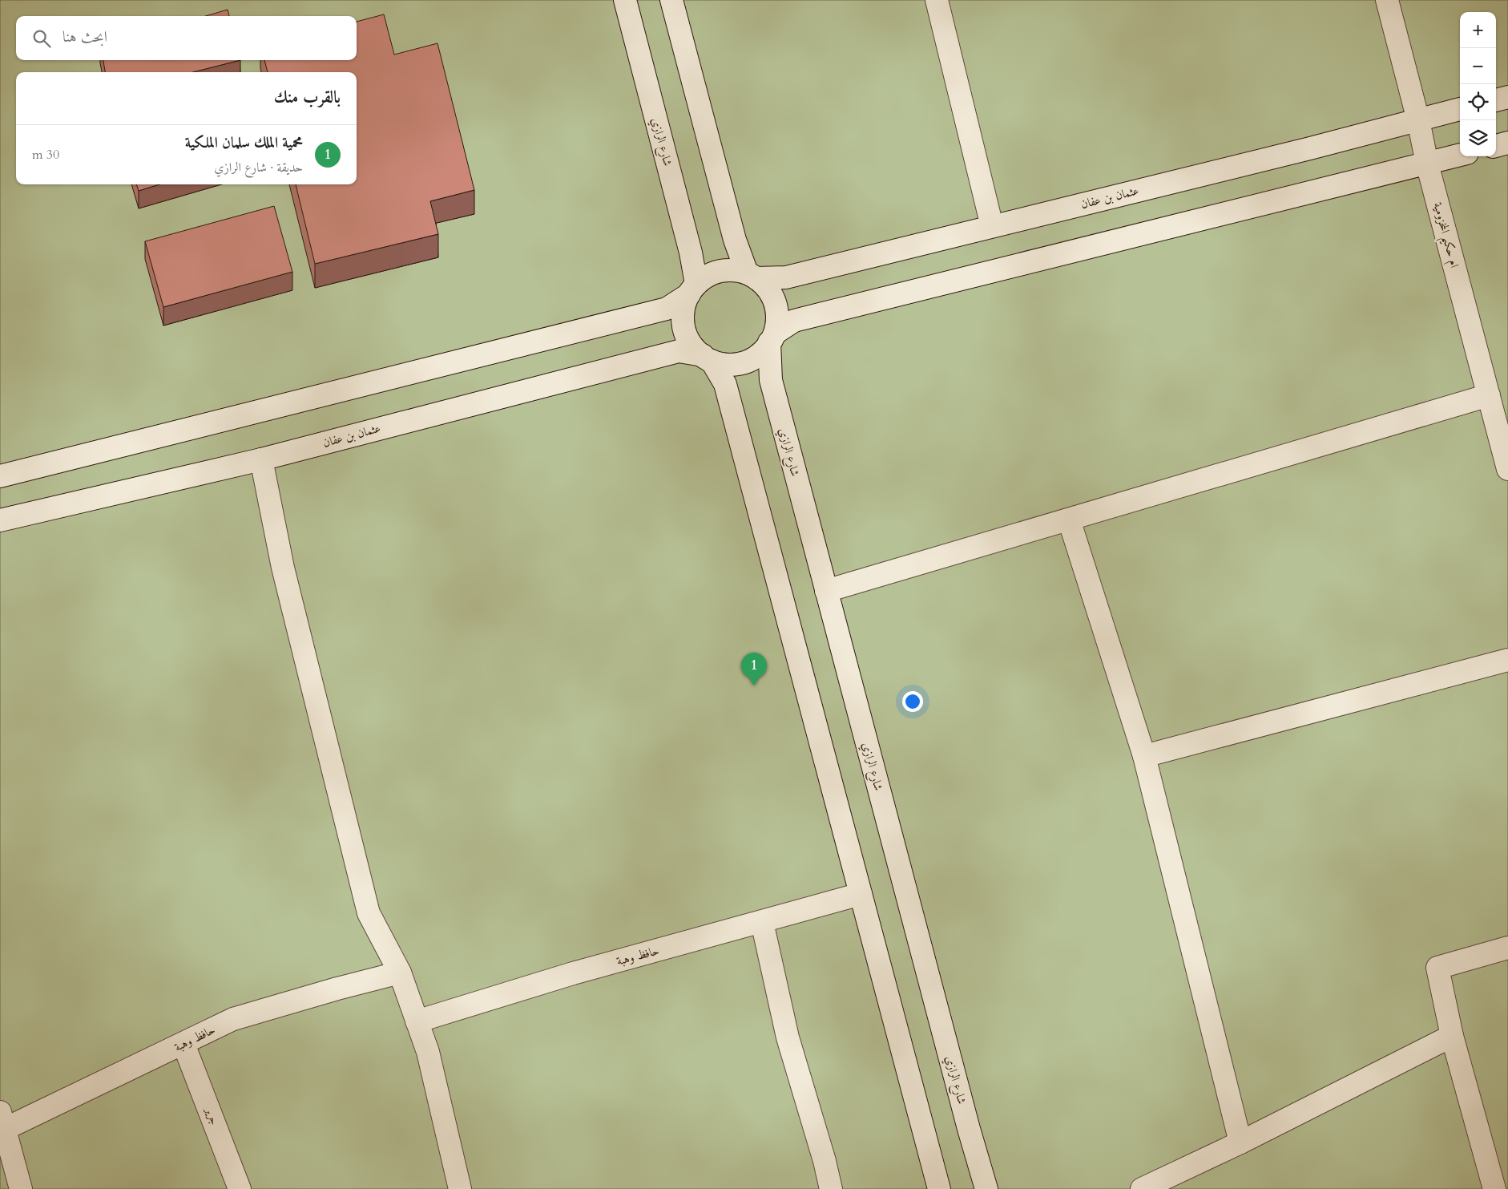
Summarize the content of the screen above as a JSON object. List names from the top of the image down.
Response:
{
  "streets": {
    "street": [
      "شارع الرازي",
      "عثمان بن عفان",
      "ام حكيم المخزومية",
      "حافظ وهبة",
      "جرير"
    ]
  },
  "crossings": [
    ["شارع الرازي", "عثمان بن عفان"],
    ["عثمان بن عفان", "ام حكيم المخزومية"],
    ["حافظ وهبة", "جرير"]
  ],
  "page": {
    "map_buttons": ["+", "−"],
    "search": "ابحث هنا",
    "heading": "بالقرب منك",
    "list": [
      {
        "mark": "1",
        "name": "محمية الملك سلمان الملكية",
        "note": "حديقة · شارع الرازي",
        "value": "30 m"
      }
    ],
    "pins": "1"
  }
}
